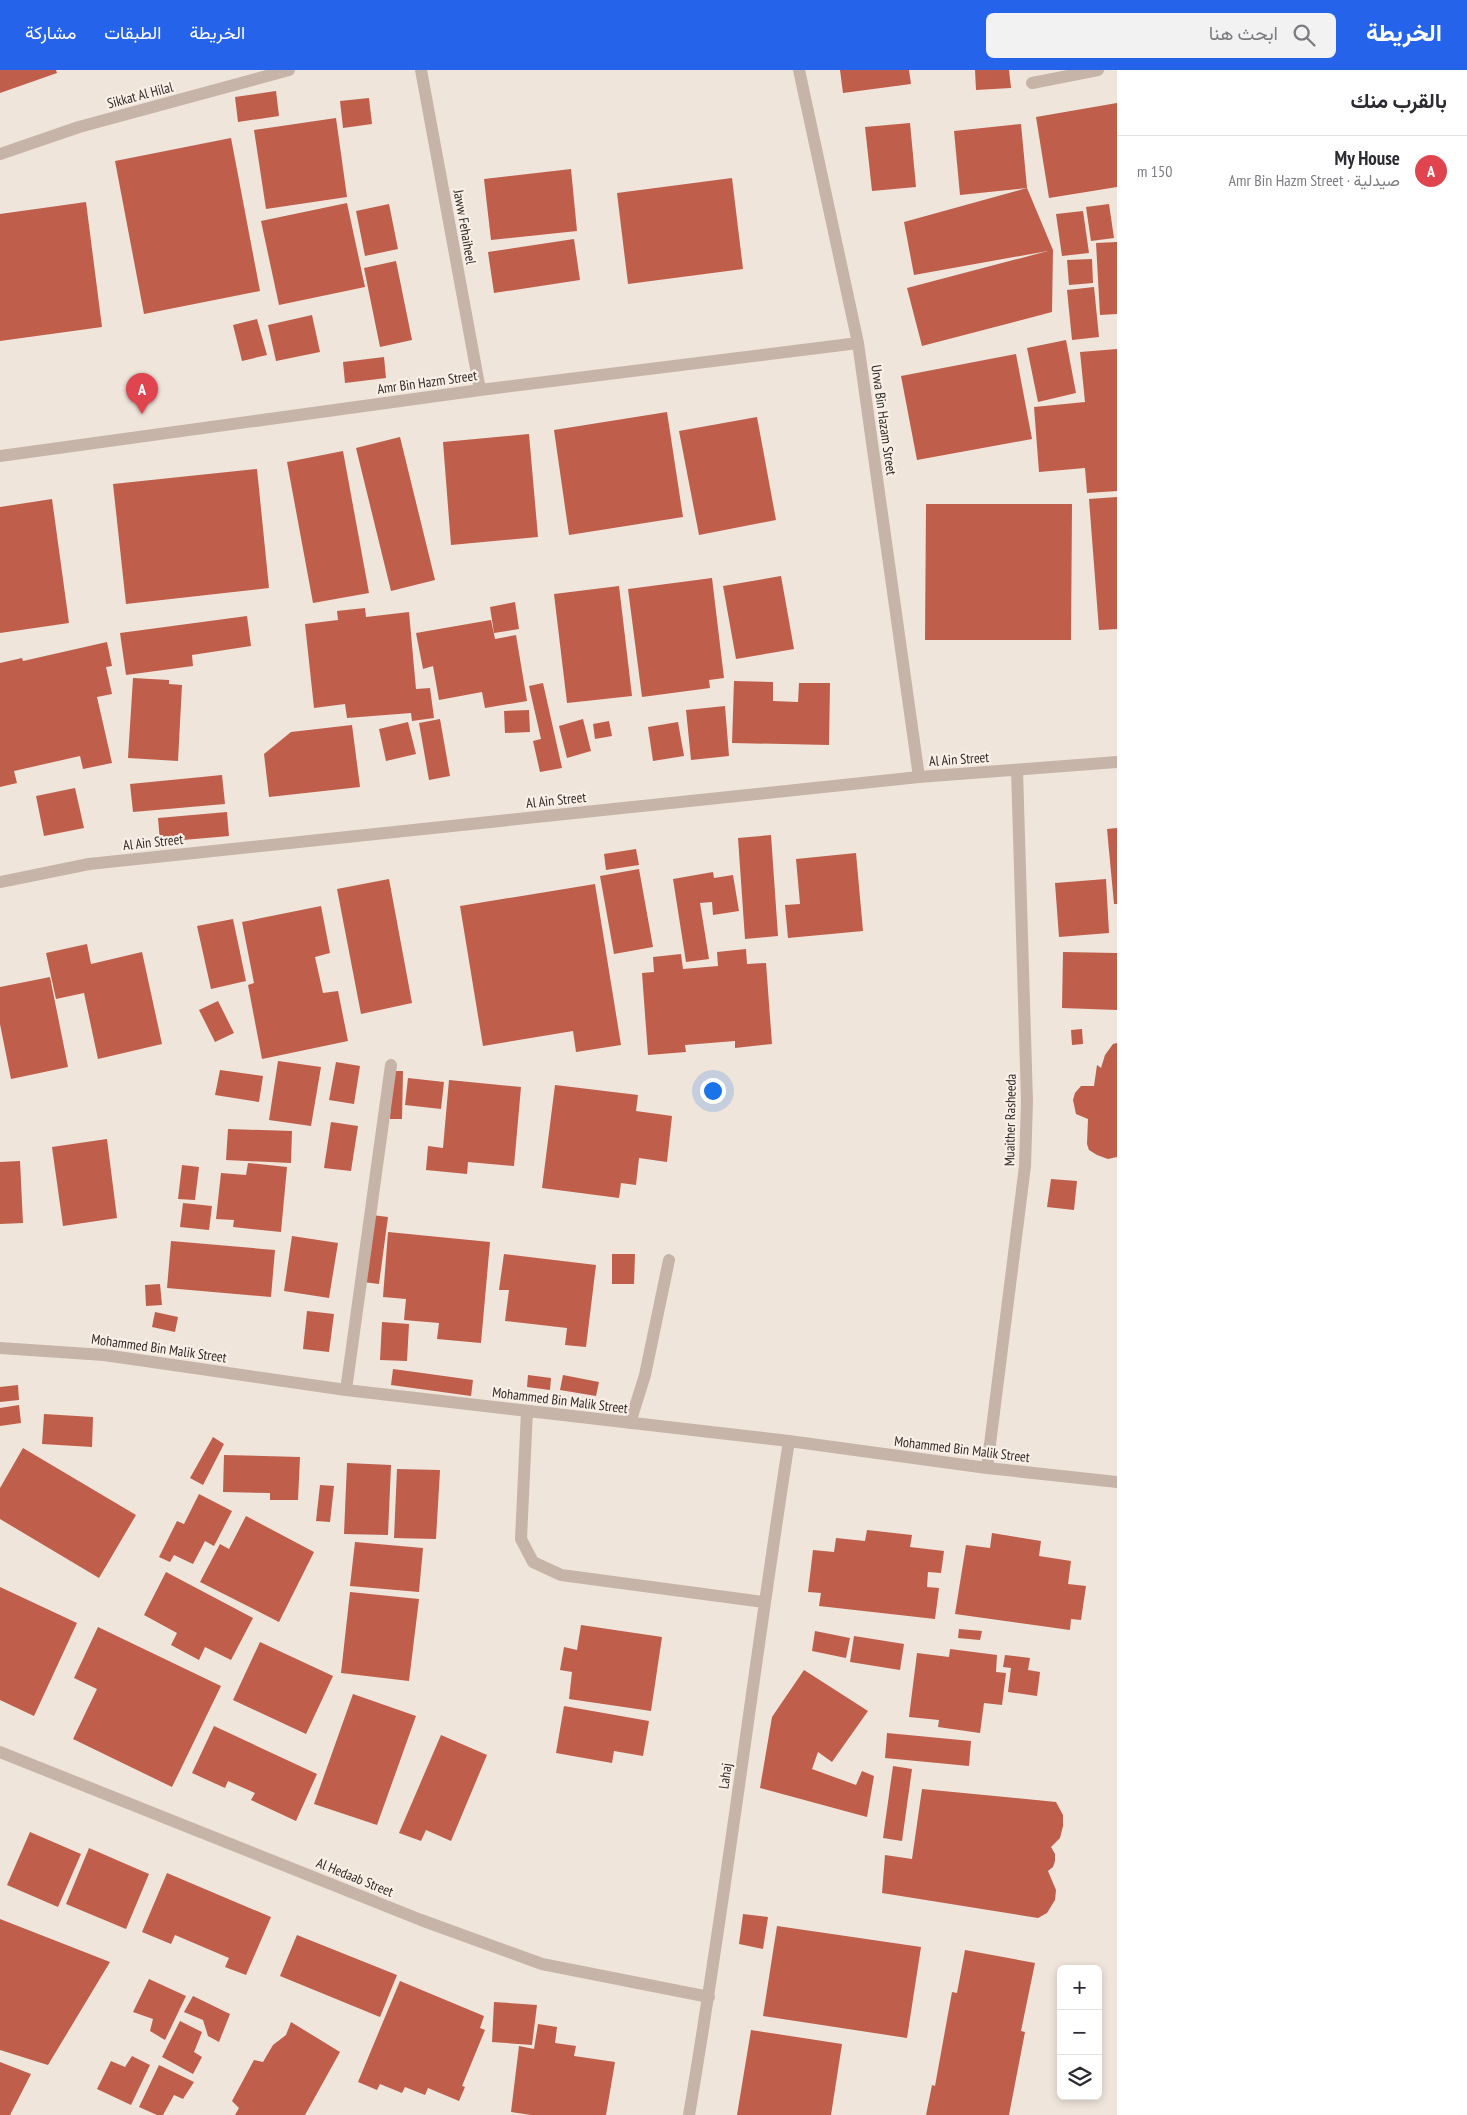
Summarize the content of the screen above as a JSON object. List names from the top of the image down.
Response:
{
  "streets": {
    "street": [
      "Sikkat Al Hilal",
      "Jaww Fehaiheel",
      "Amr Bin Hazm Street",
      "Urwa Bin Hazam Street",
      "Al Ain Street",
      "Muaither Rasheeda",
      "Mohammed Bin Malik Street",
      "Lahaj",
      "Al Hedaab Street"
    ]
  },
  "crossings": [
    ["Jaww Fehaiheel", "Amr Bin Hazm Street"],
    ["Amr Bin Hazm Street", "Urwa Bin Hazam Street"],
    ["Urwa Bin Hazam Street", "Al Ain Street"],
    ["Al Ain Street", "Muaither Rasheeda"],
    ["Muaither Rasheeda", "Mohammed Bin Malik Street"],
    ["Mohammed Bin Malik Street", "Lahaj"],
    ["Lahaj", "Al Hedaab Street"]
  ],
  "page": {
    "header": "الخريطة",
    "search": "ابحث هنا",
    "nav": ["الخريطة", "الطبقات", "مشاركة"],
    "heading": "بالقرب منك",
    "list": [
      {
        "mark": "A",
        "name": "My House",
        "note": "صيدلية · Amr Bin Hazm Street",
        "value": "150 m"
      }
    ],
    "pins": "A",
    "map_buttons": ["+", "−"]
  }
}
